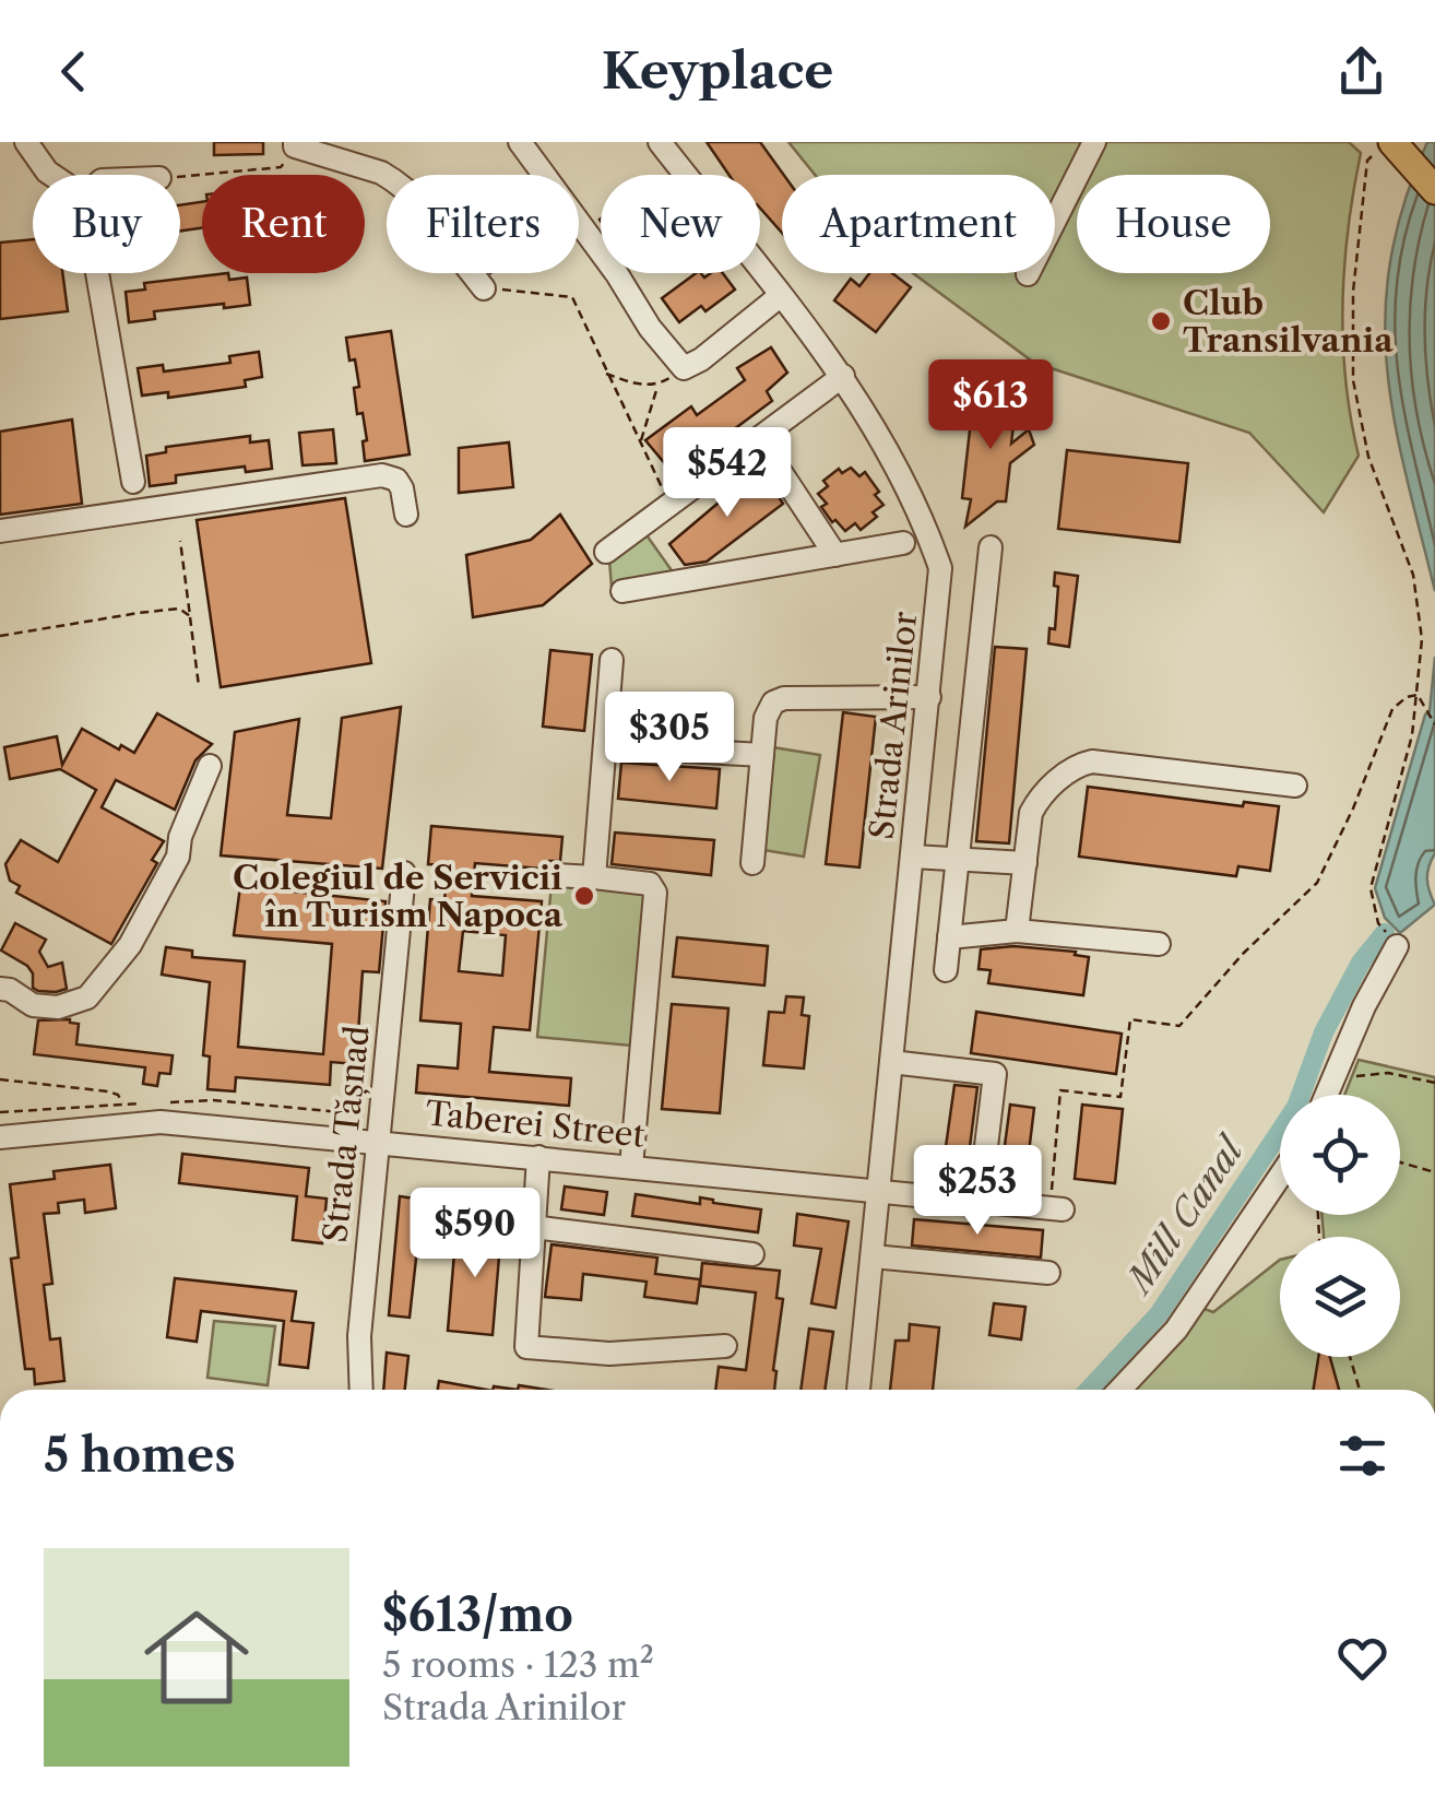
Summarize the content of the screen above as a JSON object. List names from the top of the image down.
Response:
{
  "streets": {
    "street": ["Strada Arinilor", "Taberei Street", "Strada Tășnad"]
  },
  "crossings": [
    ["Strada Arinilor", "Taberei Street"],
    ["Taberei Street", "Strada Tășnad"]
  ],
  "water": ["Mill Canal"],
  "places": ["Club Transilvania", "Colegiul de Servicii în Turism Napoca"],
  "page": {
    "header": "Keyplace",
    "chip": [
      "Buy",
      "Rent",
      "Filters",
      "New",
      "Apartment",
      "House"
    ],
    "price": [
      "$613",
      "$542",
      "$305",
      "$253",
      "$590"
    ],
    "heading": "5 homes",
    "list": [
      {
        "name": "$613/mo",
        "note": "5 rooms · 123 m² · Strada Arinilor"
      }
    ]
  }
}
